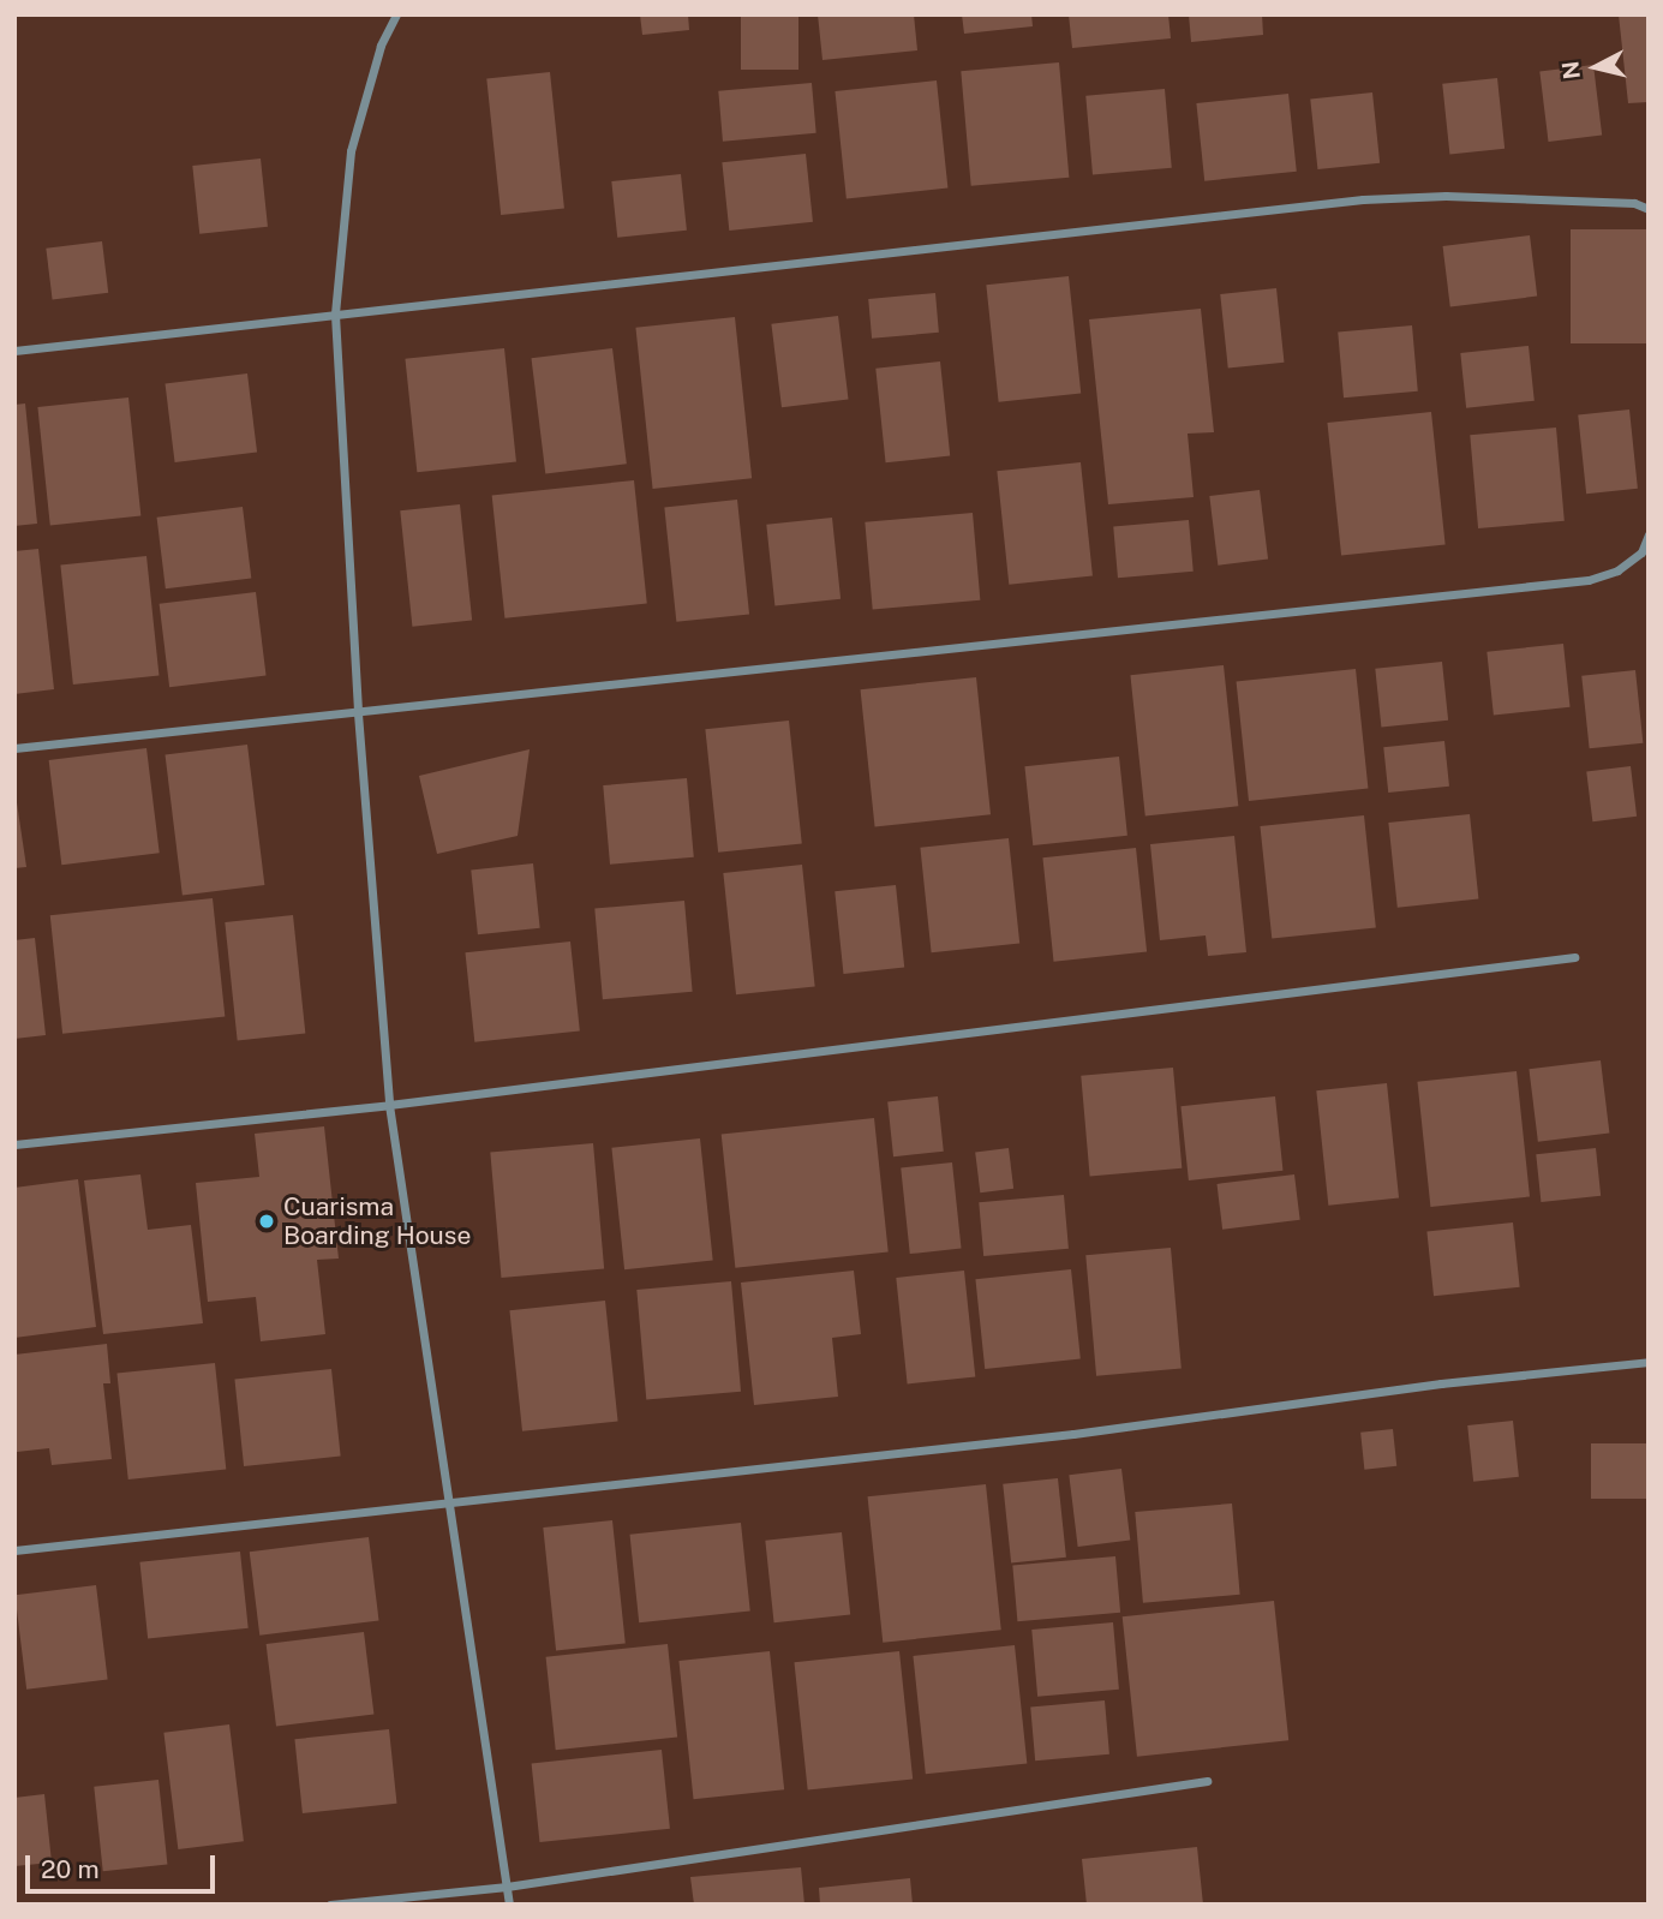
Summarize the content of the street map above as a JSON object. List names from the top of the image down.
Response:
{
  "places": ["Cuarisma Boarding House"],
  "scale_bar": "20 m",
  "north": "left"
}
